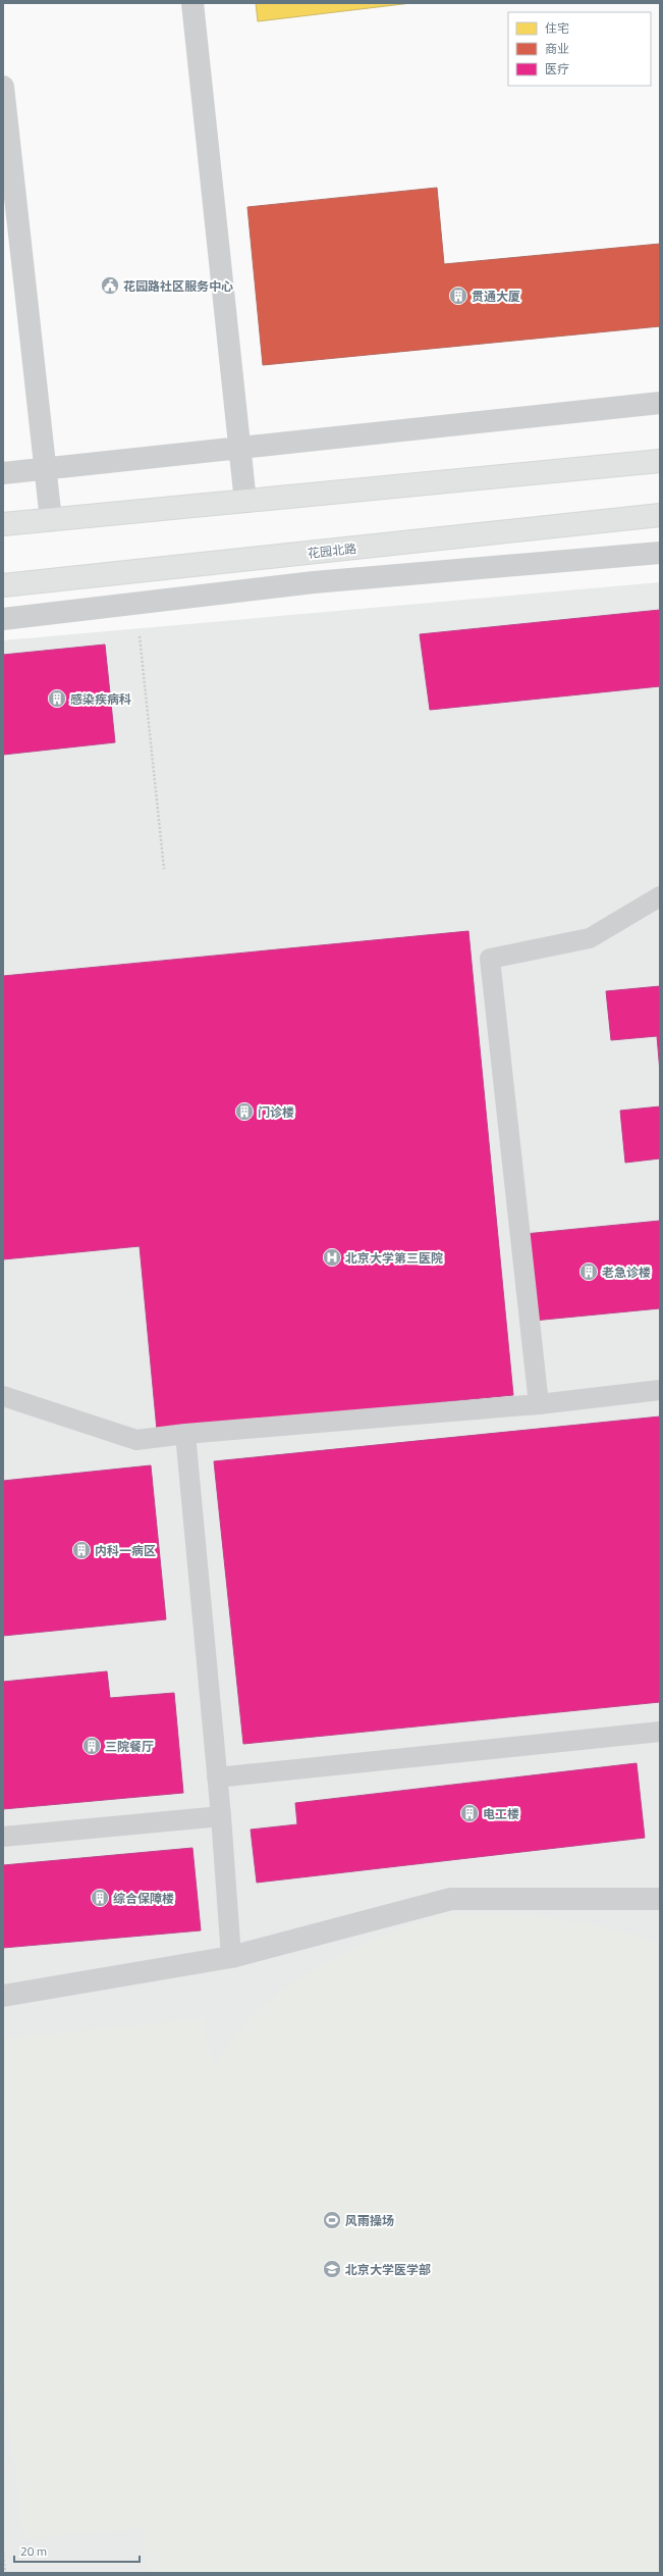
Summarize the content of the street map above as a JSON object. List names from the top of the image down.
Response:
{
  "streets": {
    "street": ["花园北路"]
  },
  "places": {
    "public building": ["花园路社区服务中心"],
    "building": [
      "贯通大厦",
      "感染疾病科",
      "门诊楼",
      "老急诊楼",
      "内科一病区",
      "三院餐厅",
      "电工楼",
      "综合保障楼"
    ],
    "hospital": ["北京大学第三医院"],
    "sports": ["风雨操场"],
    "school or university": ["北京大学医学部"]
  },
  "legend": ["住宅", "商业", "医疗"],
  "scale_bar": "20 m"
}
